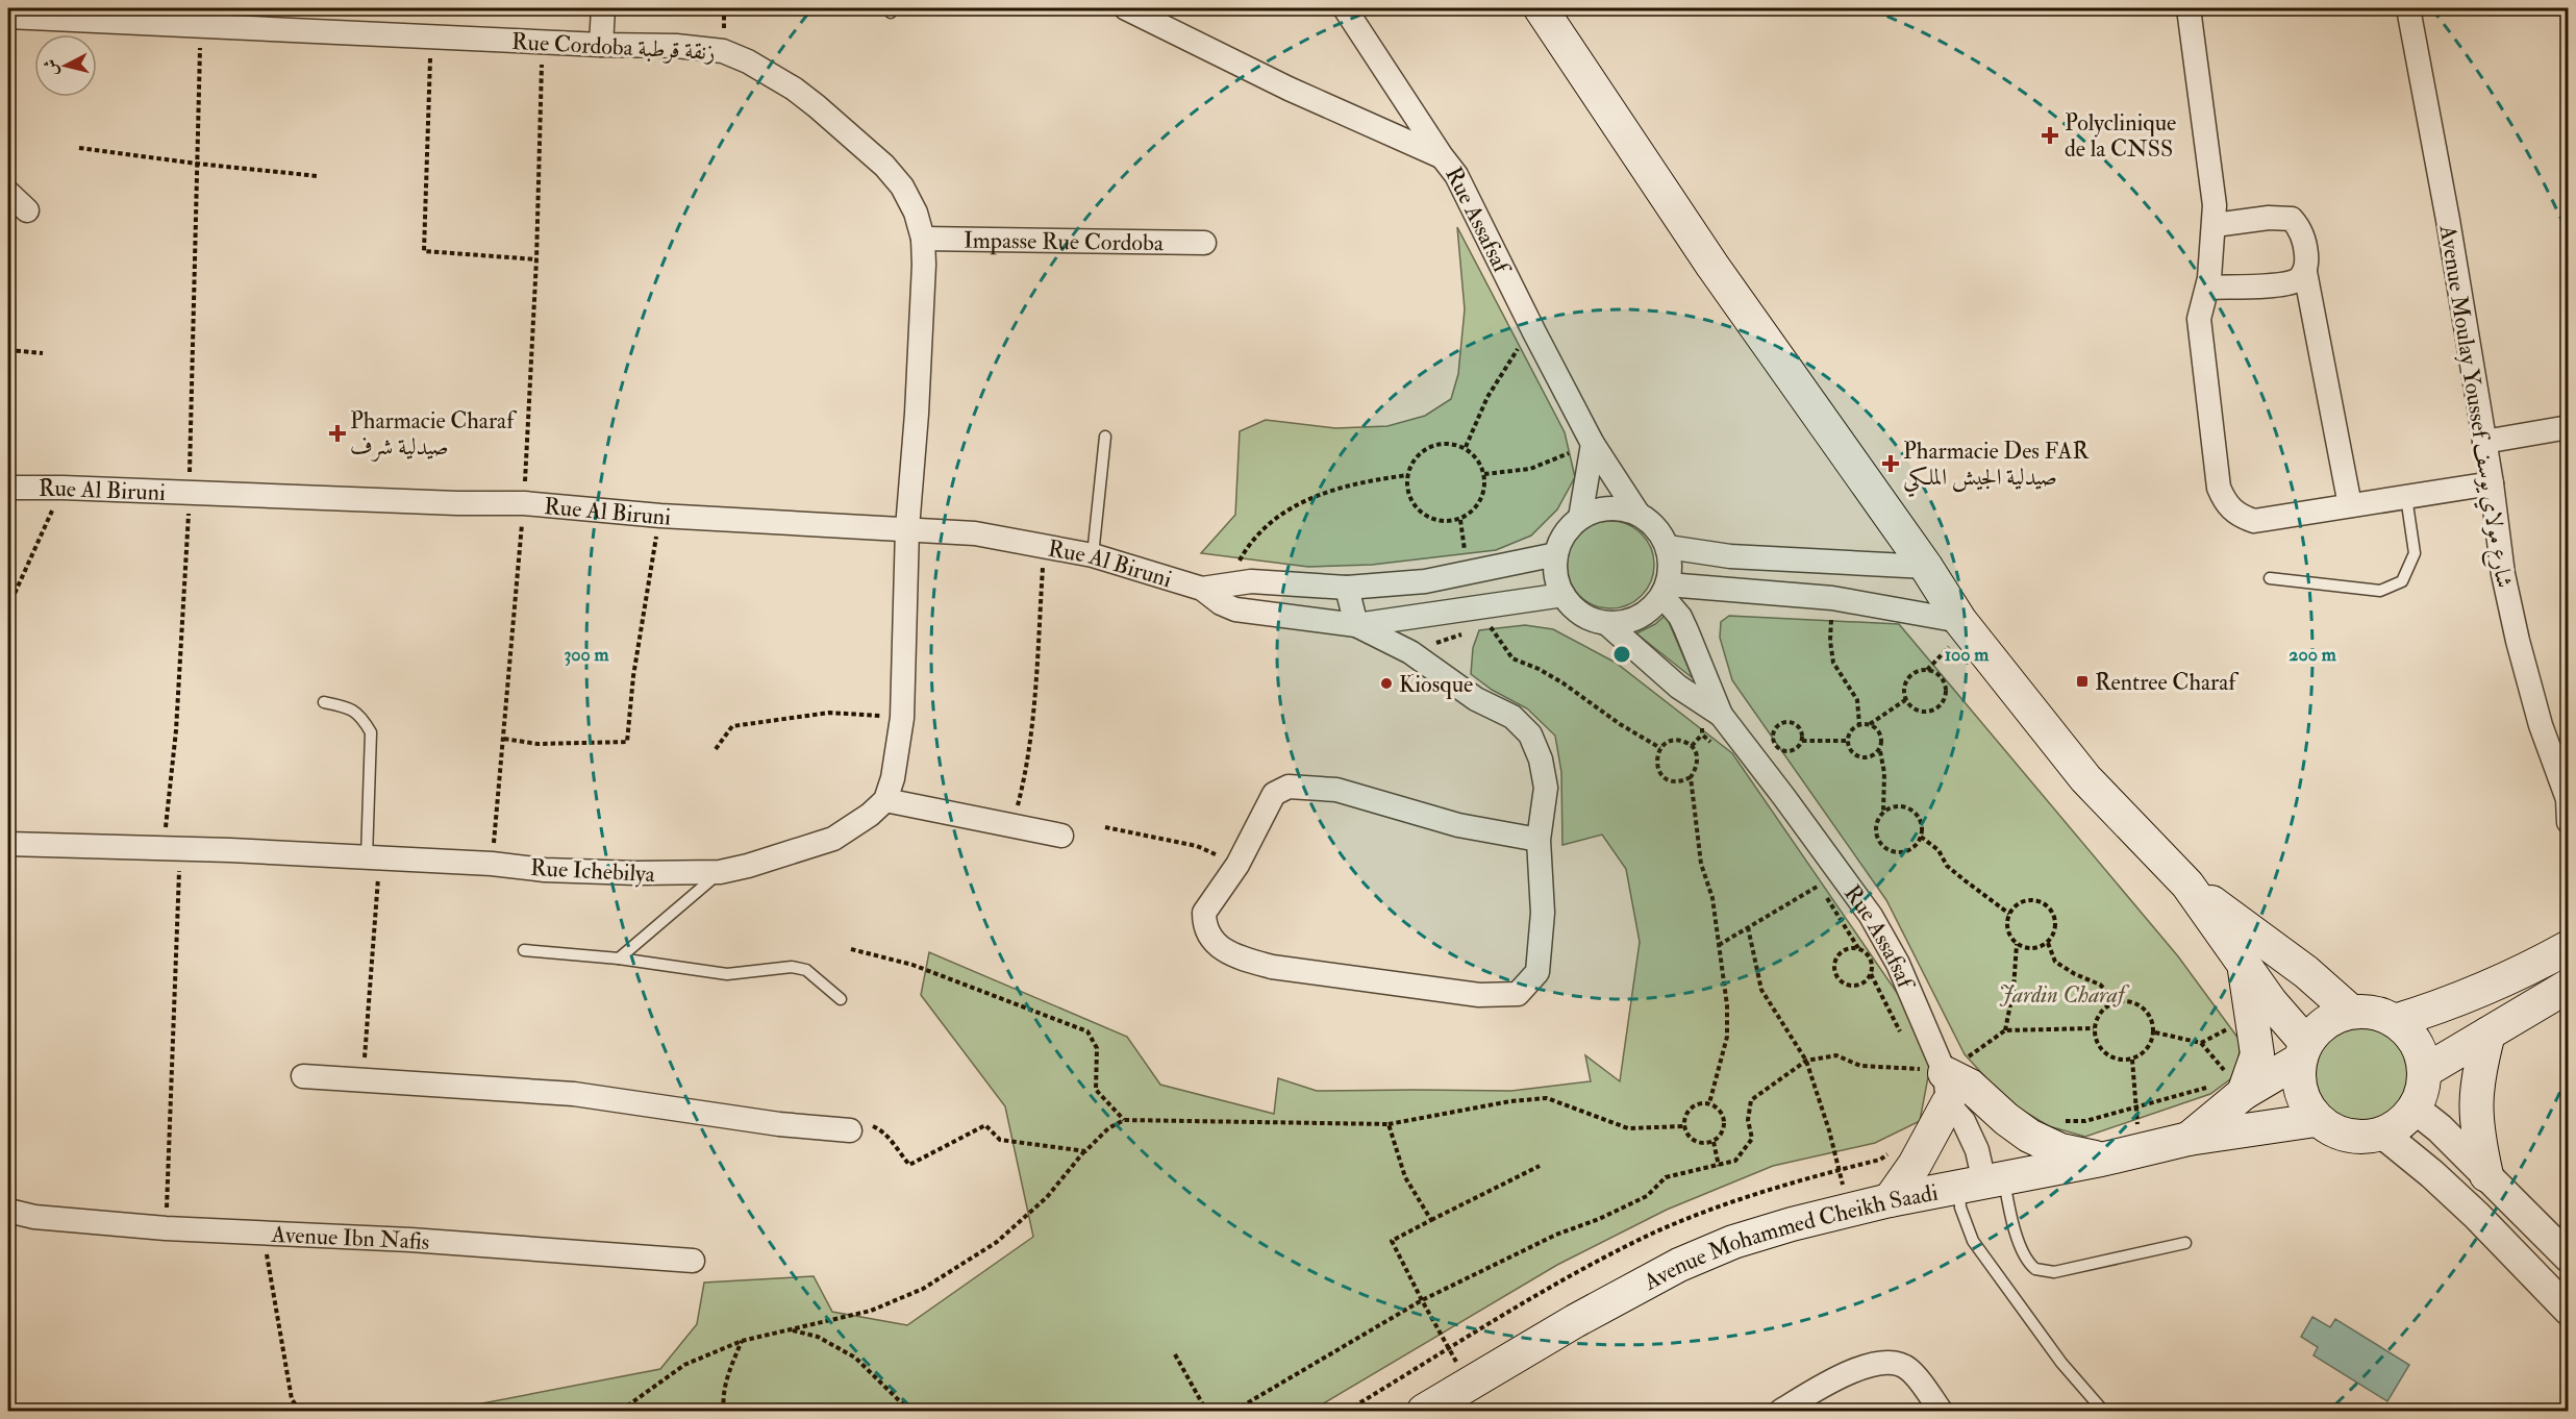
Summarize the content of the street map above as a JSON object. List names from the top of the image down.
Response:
{
  "streets": {
    "main road": ["Avenue Mohammed Cheikh Saadi"],
    "street": [
      "Rue Cordoba زنقة قرطبة",
      "Rue Assafsaf",
      "Impasse Rue Cordoba",
      "Avenue Moulay Youssef شارع مولاي يوسف",
      "Rue Al Biruni",
      "Rue Ichebilya",
      "Avenue Ibn Nafis"
    ]
  },
  "crossings": [
    ["Rue Cordoba زنقة قرطبة", "Impasse Rue Cordoba"],
    ["Rue Cordoba زنقة قرطبة", "Rue Al Biruni"],
    ["Rue Assafsaf", "Avenue Mohammed Cheikh Saadi"]
  ],
  "parks": ["Jardin Charaf"],
  "places": {
    "health": ["Polyclinique de la CNSS", "Pharmacie Charaf صيدلية شرف", "Pharmacie Des FAR صيدلية الجيش الملكي"],
    "transit": ["Rentree Charaf"],
    "other": ["Kiosque"]
  },
  "north": "left",
  "rings": ["100 m", "200 m", "300 m"]
}
